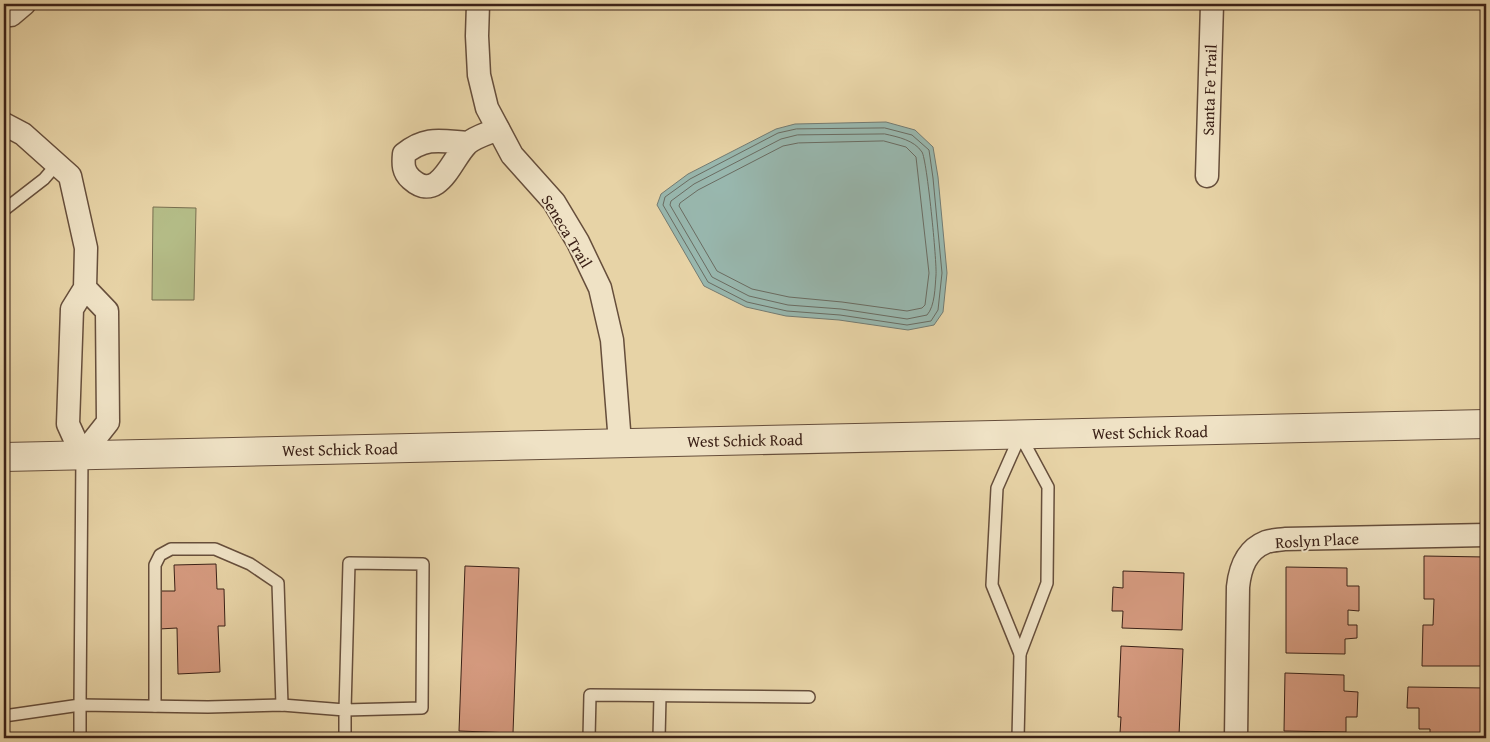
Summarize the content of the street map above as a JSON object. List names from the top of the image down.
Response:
{
  "streets": {
    "street": [
      "Santa Fe Trail",
      "Seneca Trail",
      "West Schick Road",
      "Roslyn Place"
    ]
  },
  "crossings": [
    ["Seneca Trail", "West Schick Road"]
  ]
}
